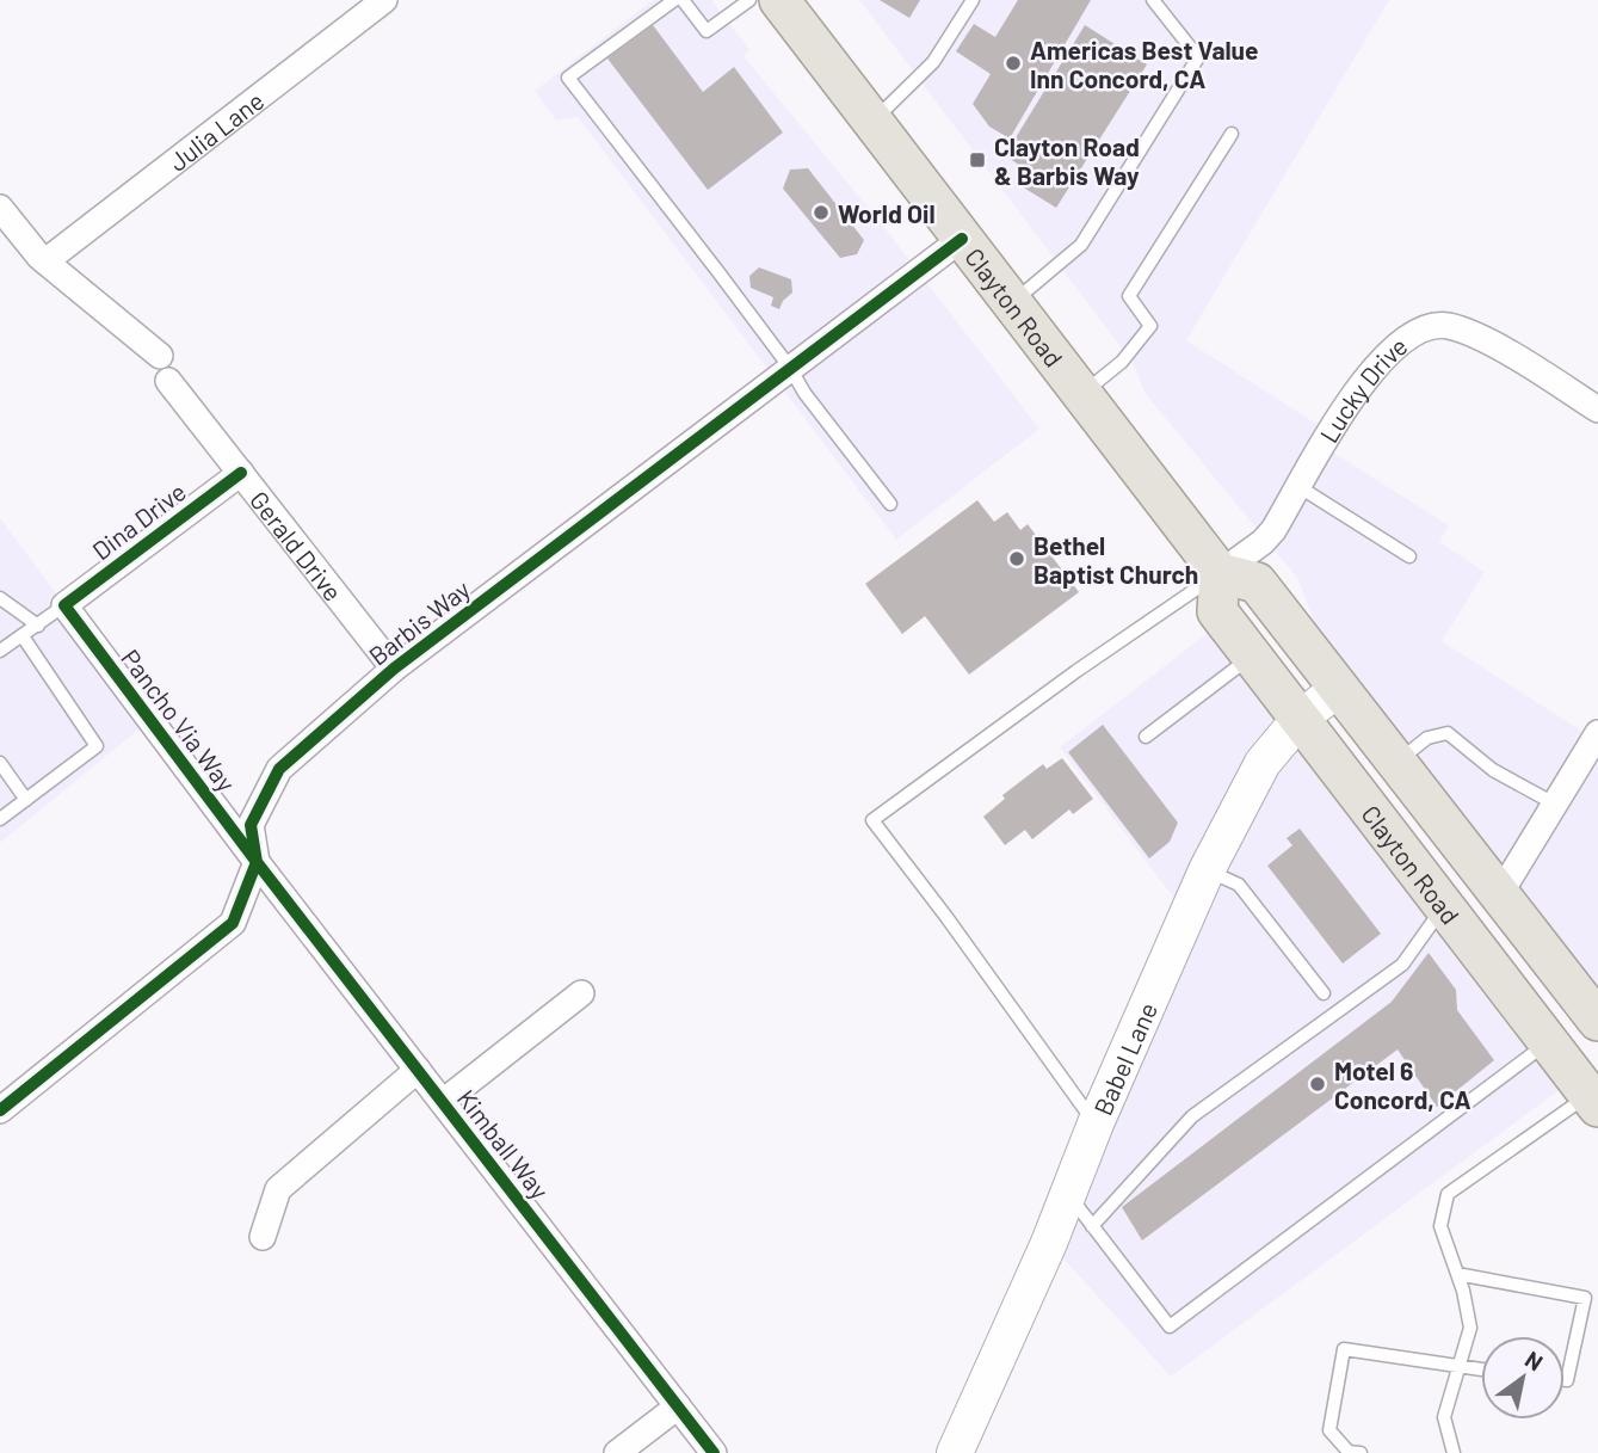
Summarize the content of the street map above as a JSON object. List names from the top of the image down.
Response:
{
  "streets": {
    "main road": ["Clayton Road"],
    "street": [
      "Julia Lane",
      "Lucky Drive",
      "Dina Drive",
      "Gerald Drive",
      "Barbis Way",
      "Pancho Via Way",
      "Babel Lane",
      "Kimball Way"
    ]
  },
  "crossings": [
    ["Clayton Road", "Lucky Drive"],
    ["Clayton Road", "Barbis Way"],
    ["Clayton Road", "Babel Lane"],
    ["Dina Drive", "Gerald Drive"],
    ["Dina Drive", "Pancho Via Way"],
    ["Gerald Drive", "Barbis Way"],
    ["Barbis Way", "Pancho Via Way"],
    ["Barbis Way", "Kimball Way"],
    ["Pancho Via Way", "Kimball Way"]
  ],
  "places": {
    "other": [
      "Americas Best Value Inn Concord, CA",
      "World Oil",
      "Bethel Baptist Church",
      "Motel 6 Concord, CA"
    ],
    "transit": ["Clayton Road & Barbis Way"]
  },
  "north": "top right"
}
